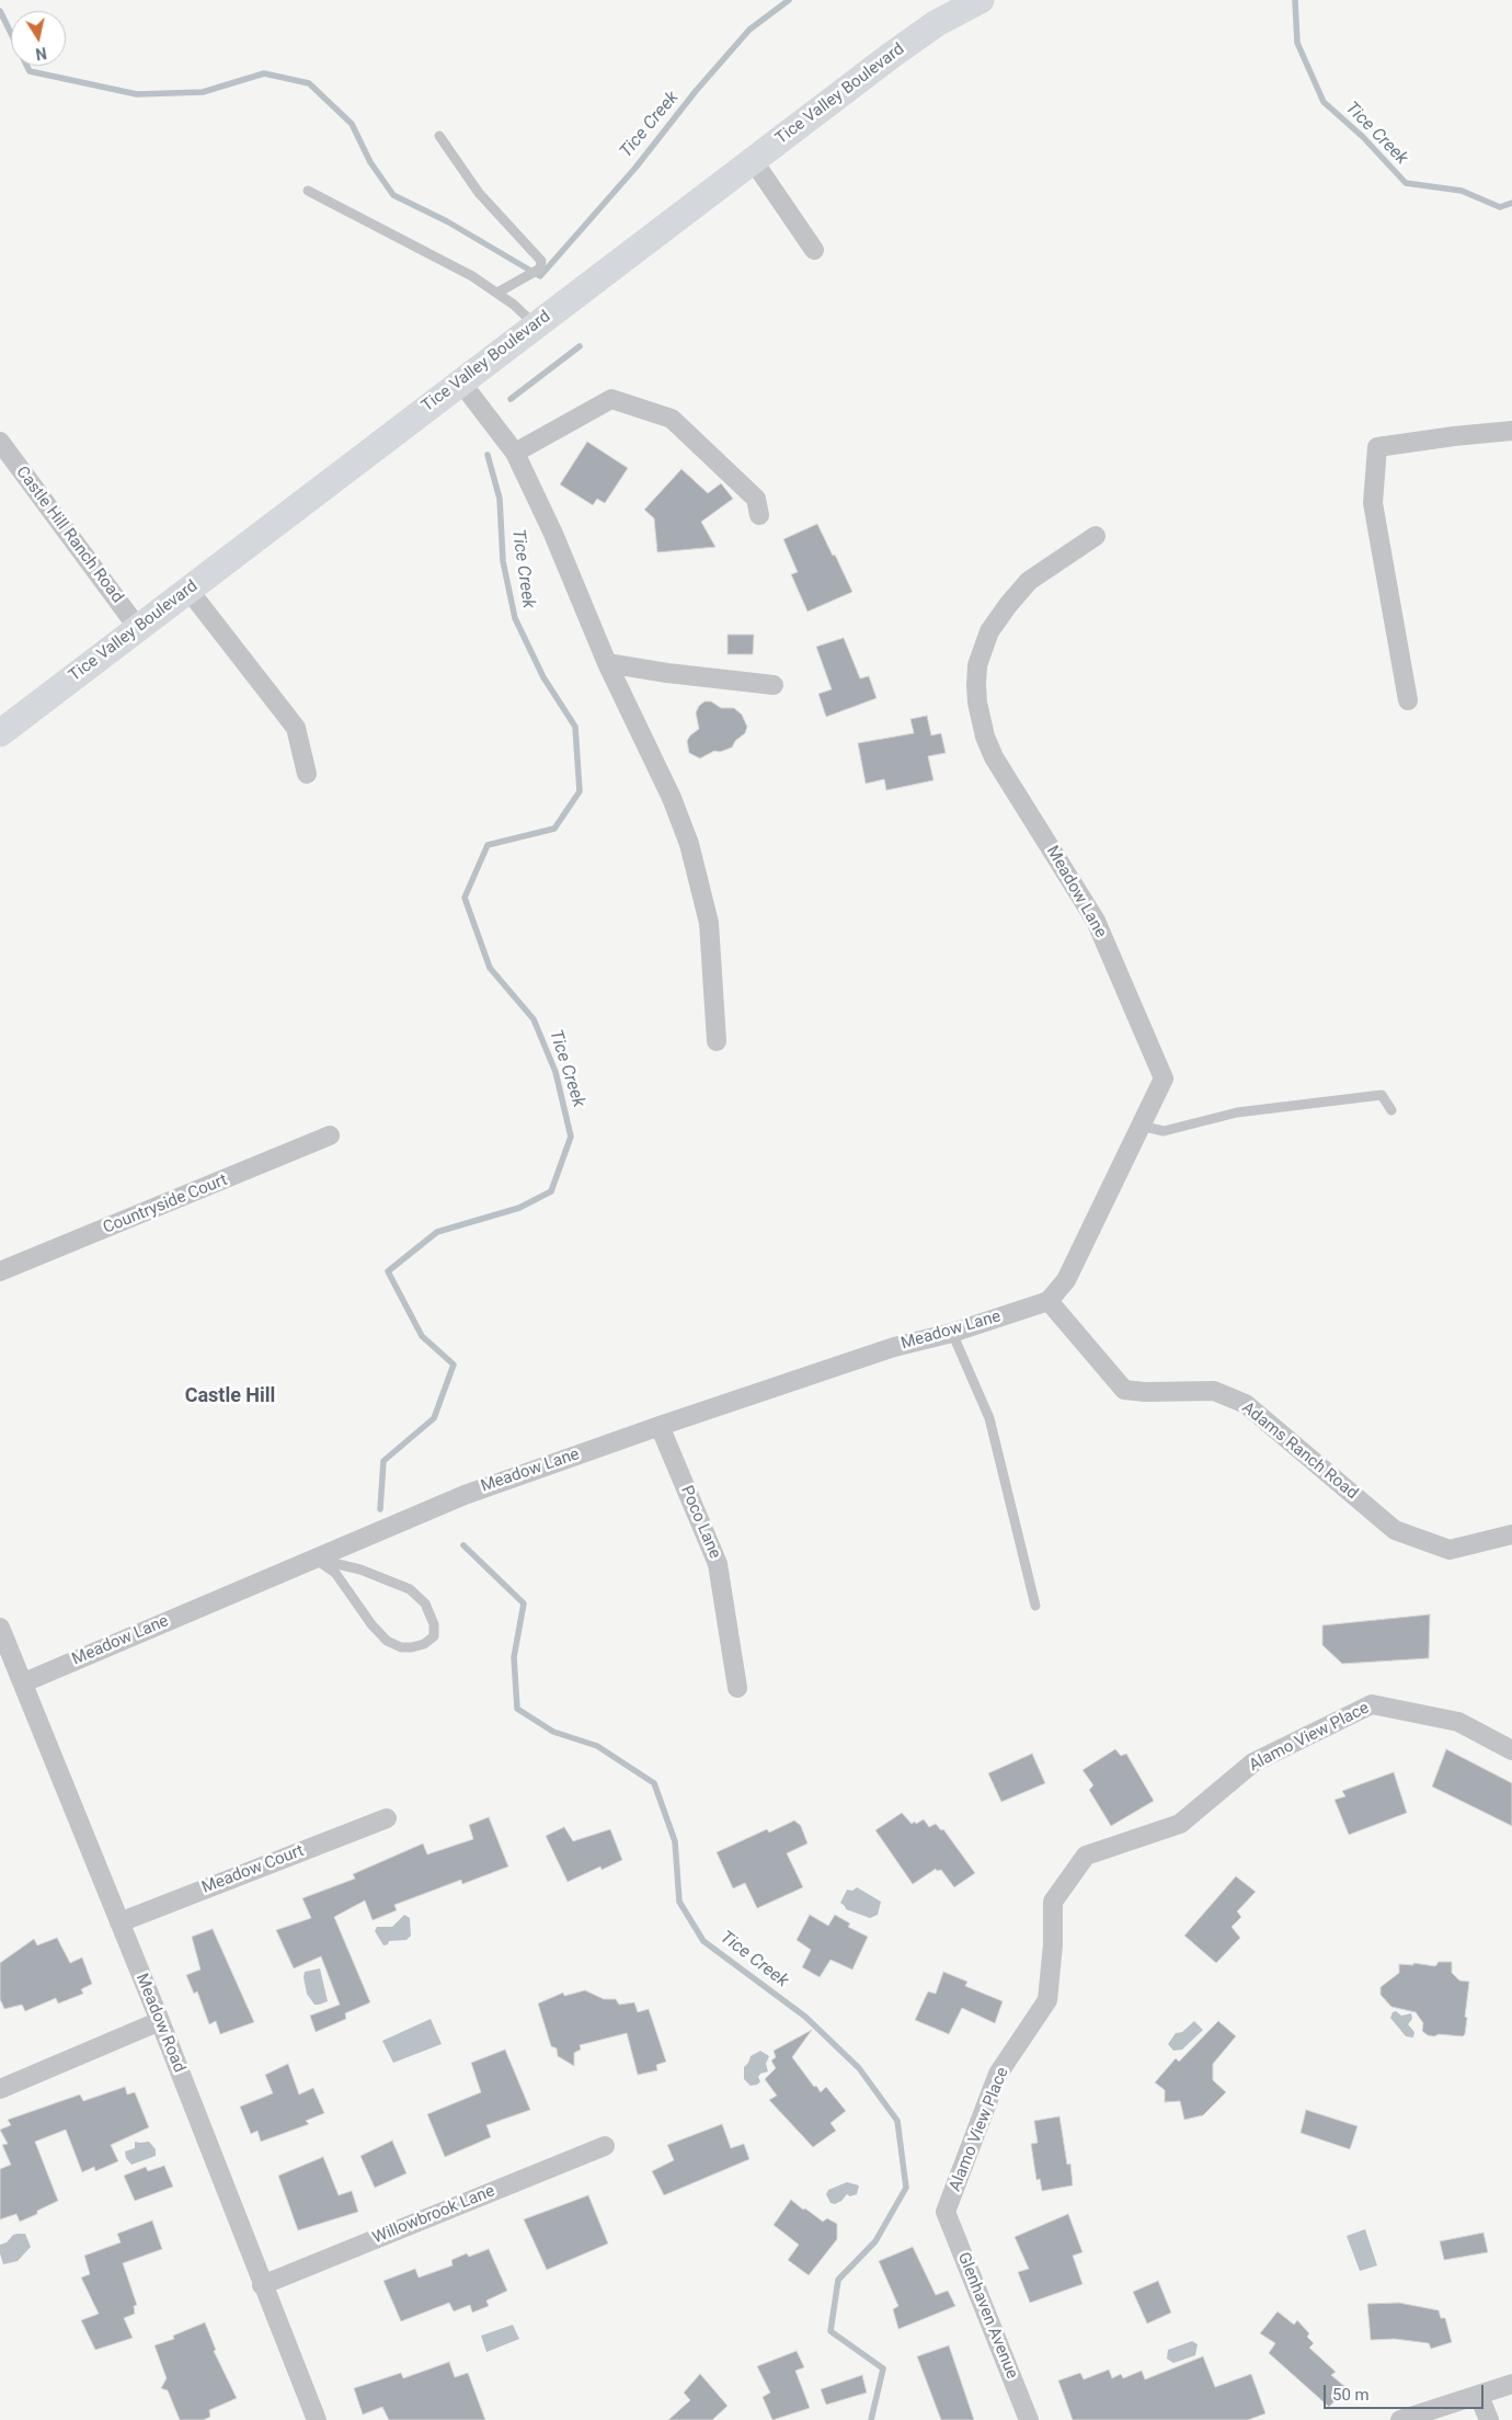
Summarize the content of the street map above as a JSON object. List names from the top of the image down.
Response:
{
  "streets": {
    "street": [
      "Tice Valley Boulevard",
      "Castle Hill Ranch Road",
      "Meadow Lane",
      "Countryside Court",
      "Adams Ranch Road",
      "Poco Lane",
      "Alamo View Place",
      "Meadow Court",
      "Meadow Road",
      "Willowbrook Lane",
      "Glenhaven Avenue"
    ]
  },
  "crossings": [
    ["Tice Valley Boulevard", "Castle Hill Ranch Road"],
    ["Meadow Lane", "Adams Ranch Road"],
    ["Meadow Lane", "Poco Lane"],
    ["Meadow Lane", "Meadow Road"],
    ["Alamo View Place", "Glenhaven Avenue"],
    ["Meadow Court", "Meadow Road"],
    ["Meadow Road", "Willowbrook Lane"]
  ],
  "districts": ["Castle Hill"],
  "water": ["Tice Creek"],
  "scale_bar": "50 m",
  "north": "bottom"
}
